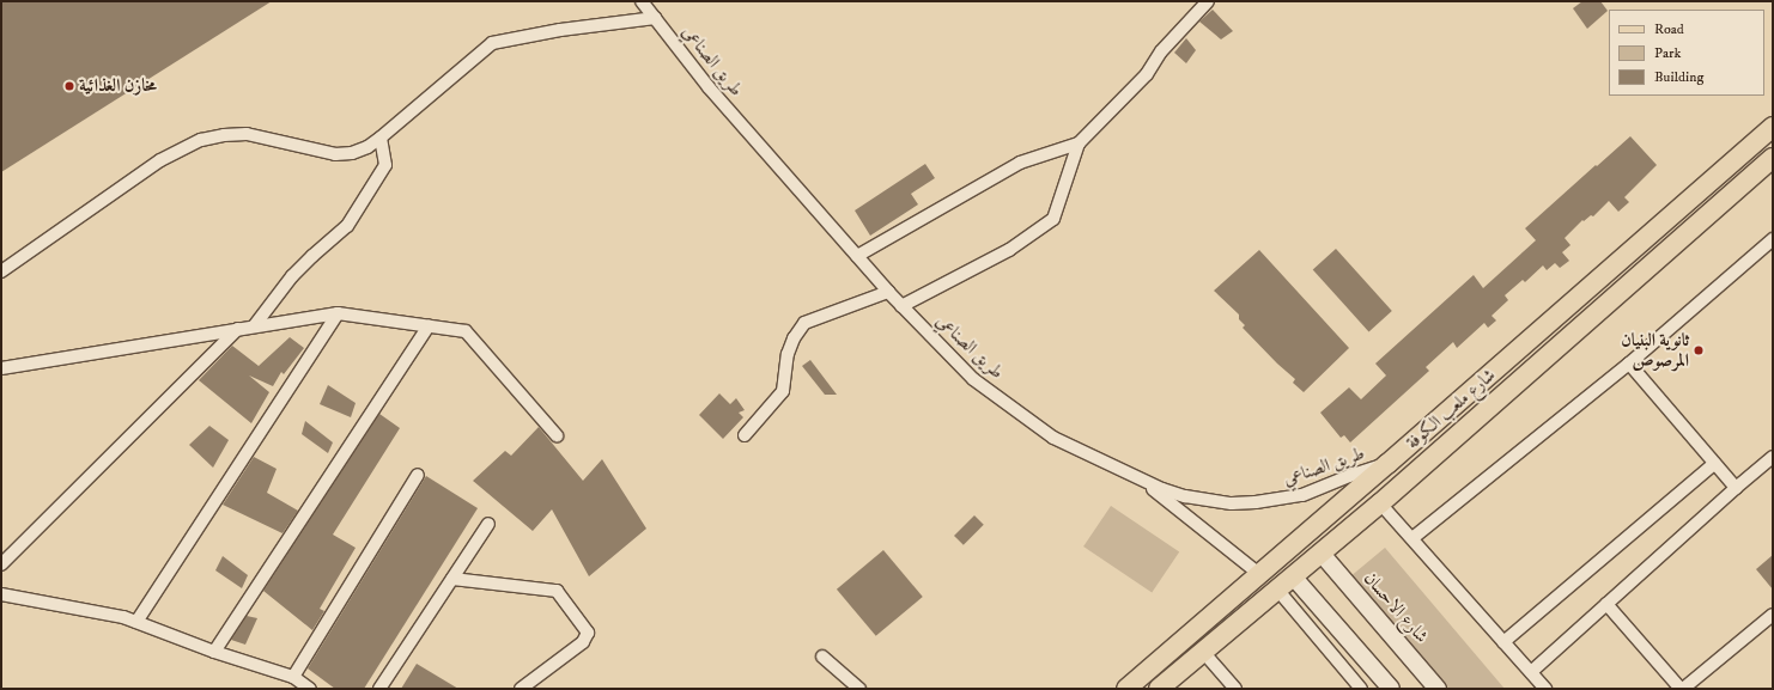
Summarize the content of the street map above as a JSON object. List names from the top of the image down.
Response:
{
  "streets": {
    "main road": ["شارع ملعب الكوفة"],
    "street": ["طريق الصناعي", "شارع الاحسان"]
  },
  "crossings": [
    ["طريق الصناعي", "شارع ملعب الكوفة"],
    ["شارع ملعب الكوفة", "شارع الاحسان"]
  ],
  "places": ["مخازن الغذائية", "ثانوية البنيان المرصوص"],
  "legend": ["Road", "Park", "Building"]
}
